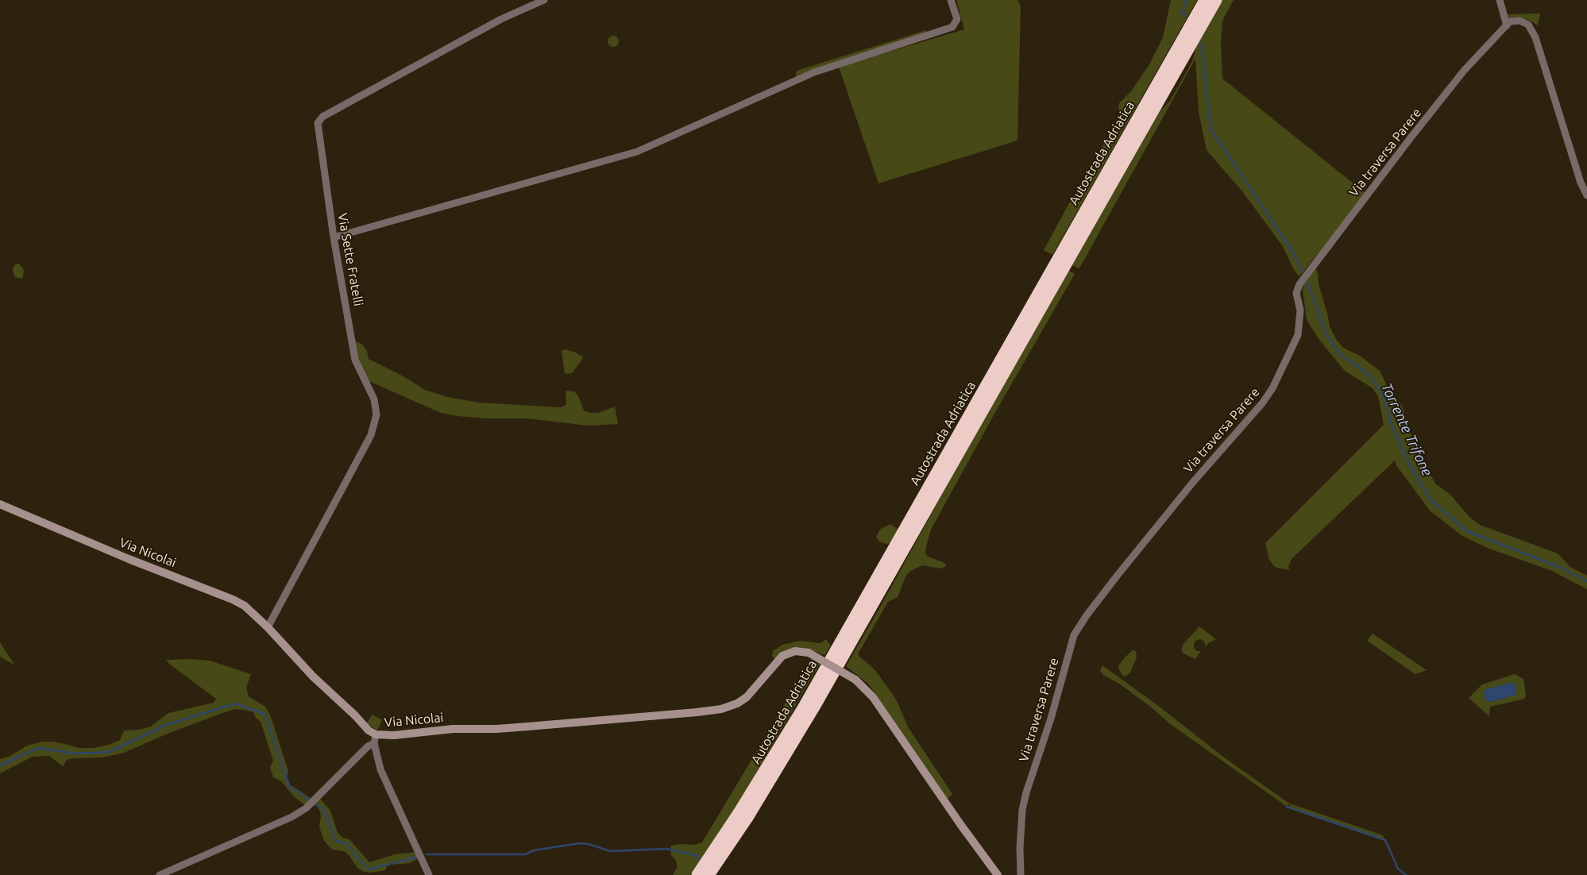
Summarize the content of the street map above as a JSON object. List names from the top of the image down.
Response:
{
  "streets": {
    "highway": ["Autostrada Adriatica"],
    "street": ["Via traversa Parere", "Via Sette Fratelli", "Via Nicolai"]
  },
  "crossings": [
    ["Via Sette Fratelli", "Via Nicolai"]
  ],
  "water": ["Torrente Trifone"]
}
